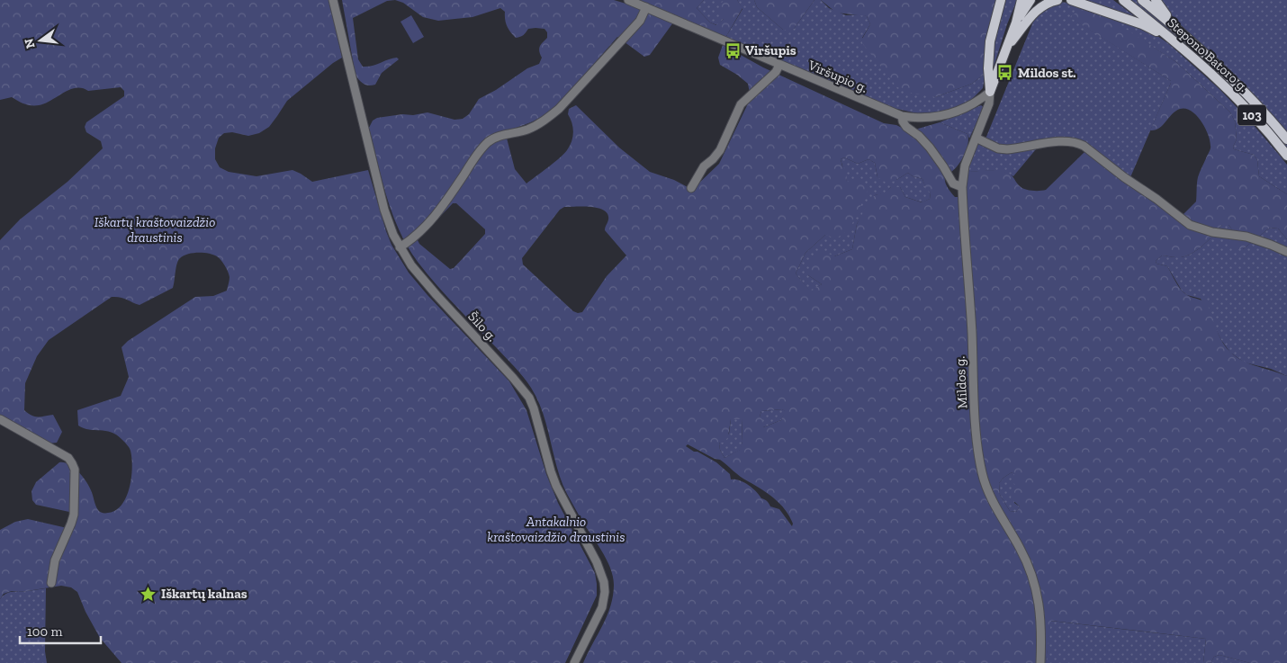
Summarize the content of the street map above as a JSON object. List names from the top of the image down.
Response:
{
  "streets": {
    "main road": ["Stepono Batoro g.", "103"],
    "street": ["Viršupio g.", "Šilo g.", "Mildos g."]
  },
  "crossings": [
    ["Viršupio g.", "Mildos g."]
  ],
  "parks": ["Iškartų kraštovaizdžio draustinis", "Antakalnio kraštovaizdžio draustinis"],
  "places": {
    "bus stop": ["Viršupis", "Mildos st."],
    "place": ["Iškartų kalnas"]
  },
  "scale_bar": "100 m",
  "north": "left"
}
